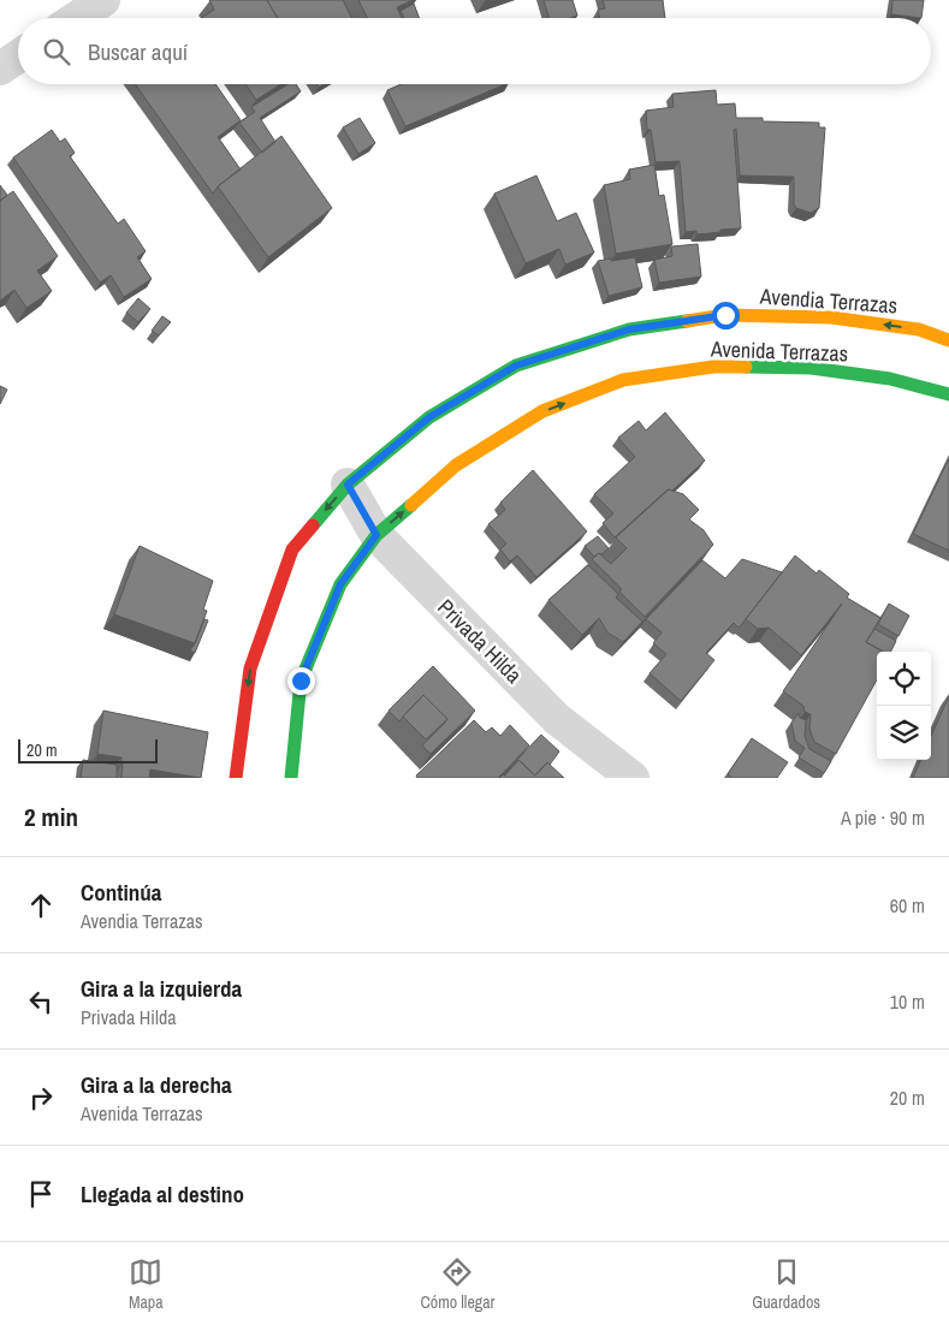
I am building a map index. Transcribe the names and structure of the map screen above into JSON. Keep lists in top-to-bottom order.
{
  "streets": {
    "street": ["Avendia Terrazas", "Avenida Terrazas", "Privada Hilda"]
  },
  "crossings": [
    ["Avendia Terrazas", "Privada Hilda"],
    ["Avenida Terrazas", "Privada Hilda"]
  ],
  "one_way": ["Avendia Terrazas", "Avenida Terrazas"],
  "scale_bar": "20 m",
  "page": {
    "search": "Buscar aquí",
    "scale": "20 m",
    "heading": ["2 min", "A pie · 90 m"],
    "list": [
      ["Continúa", "Avendia Terrazas", "60 m"],
      ["Gira a la izquierda", "Privada Hilda", "10 m"],
      ["Gira a la derecha", "Avenida Terrazas", "20 m"],
      "Llegada al destino"
    ],
    "nav": ["Mapa", "Cómo llegar", "Guardados"]
  }
}
